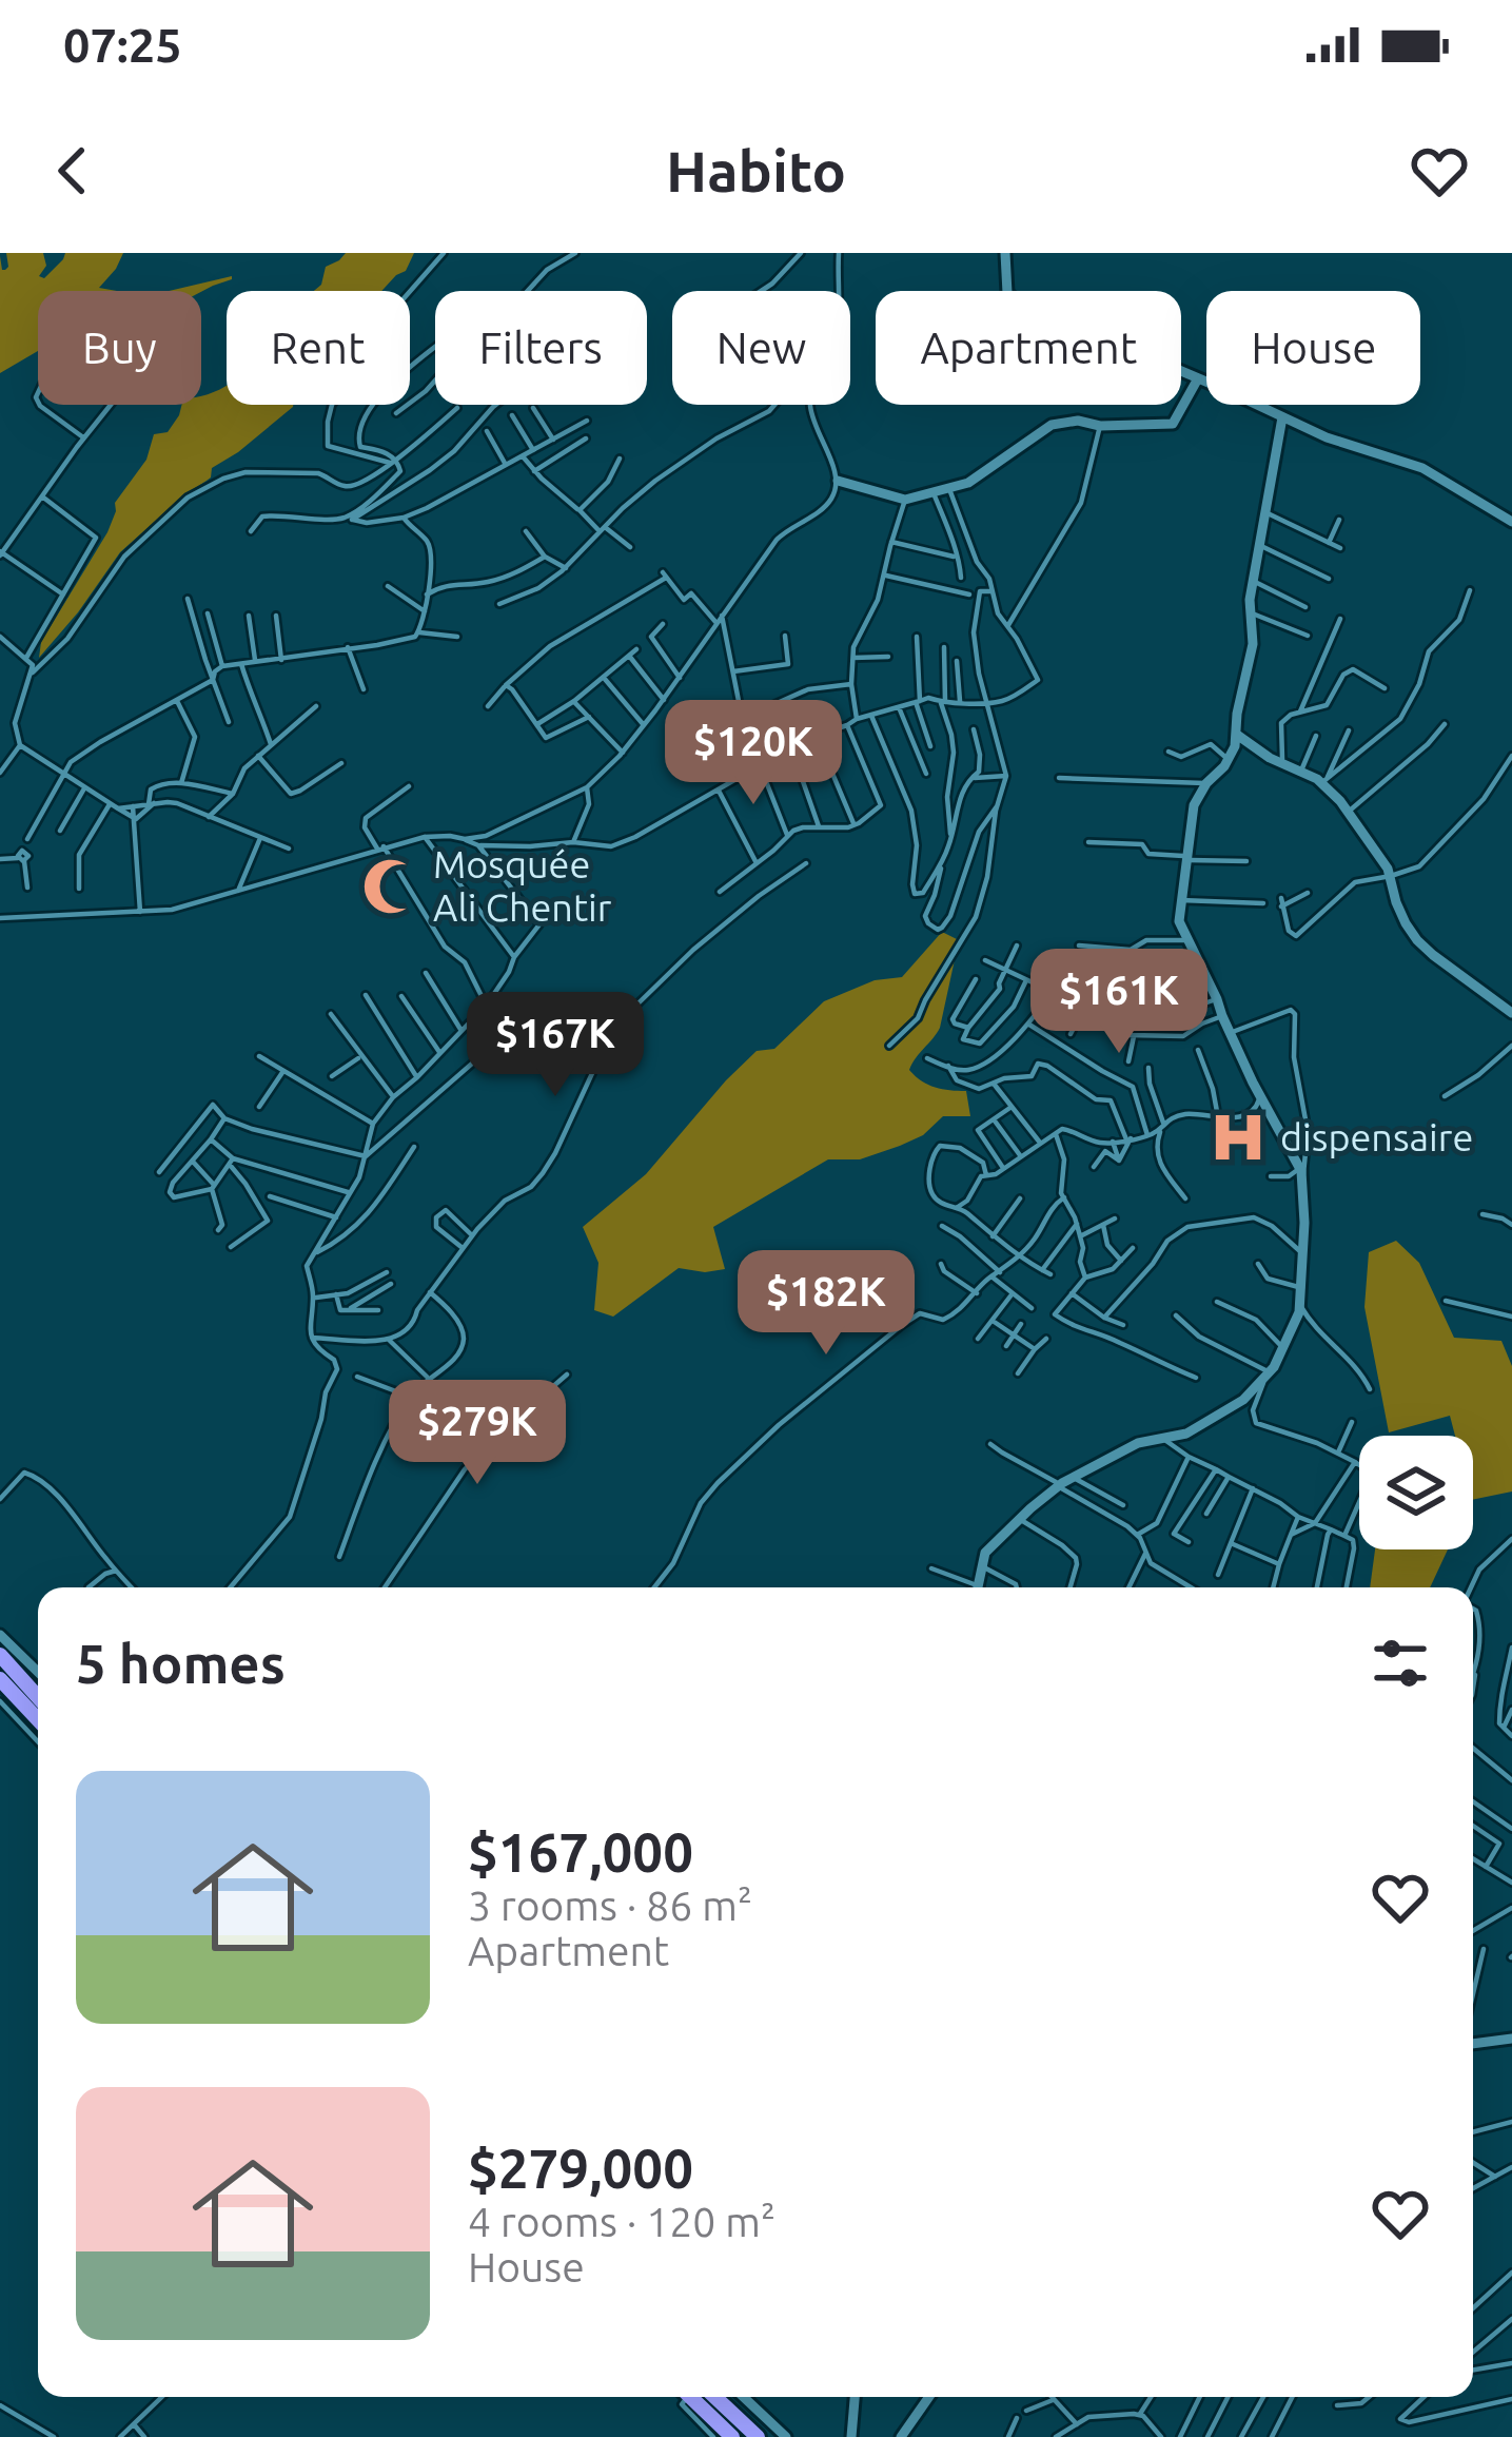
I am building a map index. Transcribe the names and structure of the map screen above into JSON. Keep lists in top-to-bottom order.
{
  "places": {
    "mosque": ["Mosquée Ali Chentir"],
    "hospital": ["dispensaire"]
  },
  "page": {
    "status": "07:25",
    "header": "Habito",
    "chip": [
      "Buy",
      "Rent",
      "Filters",
      "New",
      "Apartment",
      "House"
    ],
    "price": [
      "$120K",
      "$161K",
      "$167K",
      "$182K",
      "$279K"
    ],
    "heading": "5 homes",
    "list": [
      {
        "name": "$167,000",
        "note": "3 rooms · 86 m² · Apartment"
      },
      {
        "name": "$279,000",
        "note": "4 rooms · 120 m² · House"
      }
    ]
  }
}
